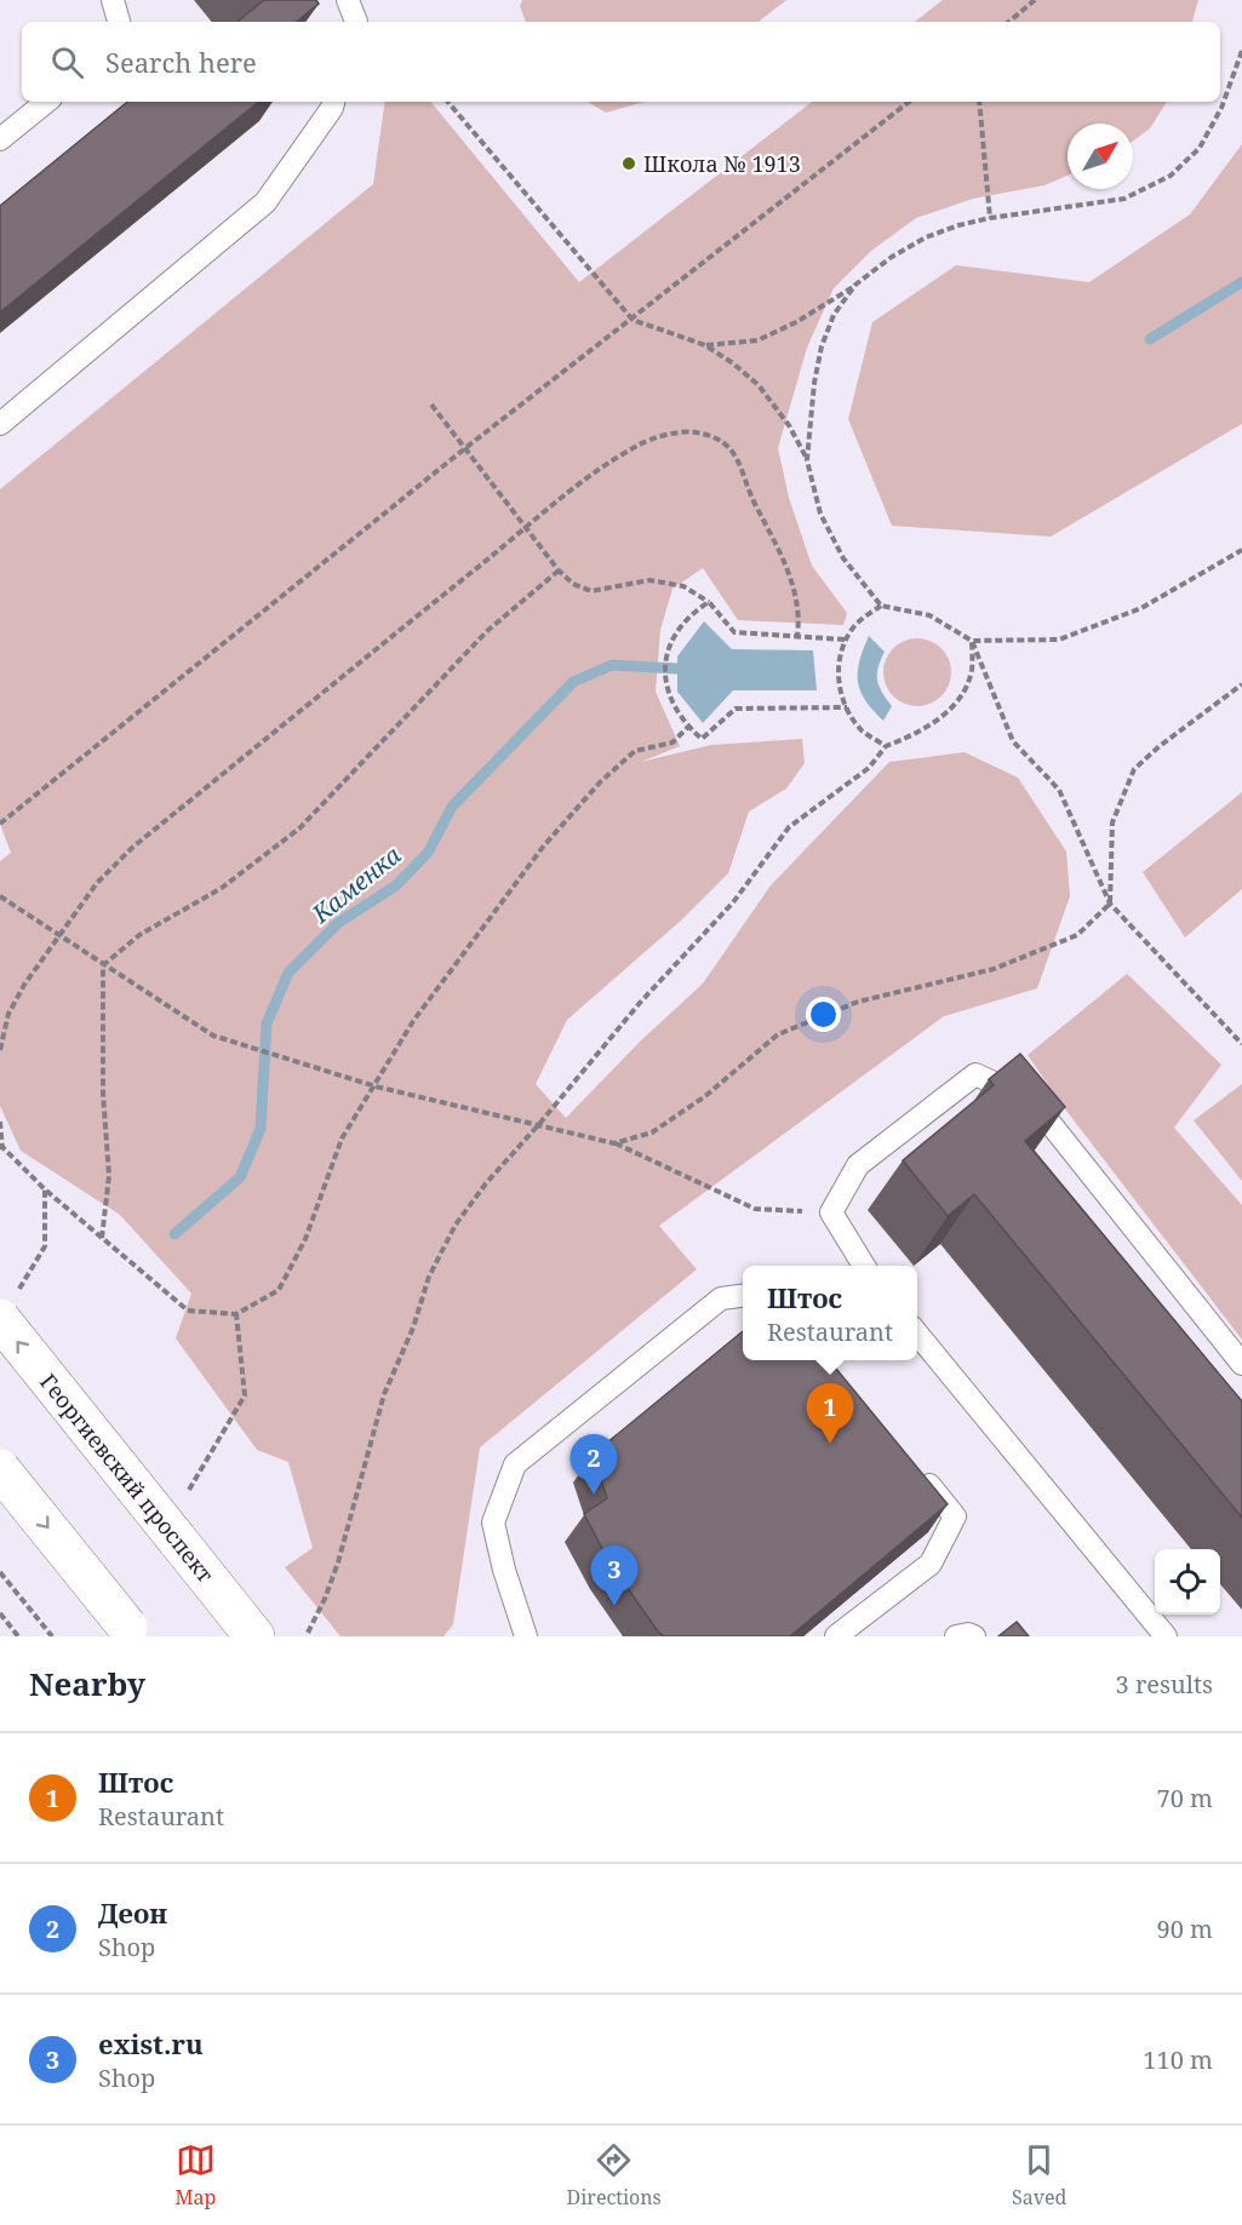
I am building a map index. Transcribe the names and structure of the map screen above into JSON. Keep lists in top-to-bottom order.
{
  "streets": {
    "main road": ["Георгиевский проспект"]
  },
  "water": ["Каменка"],
  "places": ["Школа № 1913"],
  "north": "top right",
  "page": {
    "search": "Search here",
    "popup": ["Штос", "Restaurant"],
    "pins": ["1", "2", "3"],
    "heading": ["Nearby", "3 results"],
    "list": [
      {
        "mark": "1",
        "name": "Штос",
        "note": "Restaurant",
        "value": "70 m"
      },
      {
        "mark": "2",
        "name": "Деон",
        "note": "Shop",
        "value": "90 m"
      },
      {
        "mark": "3",
        "name": "exist.ru",
        "note": "Shop",
        "value": "110 m"
      }
    ],
    "nav": ["Map", "Directions", "Saved"]
  }
}
